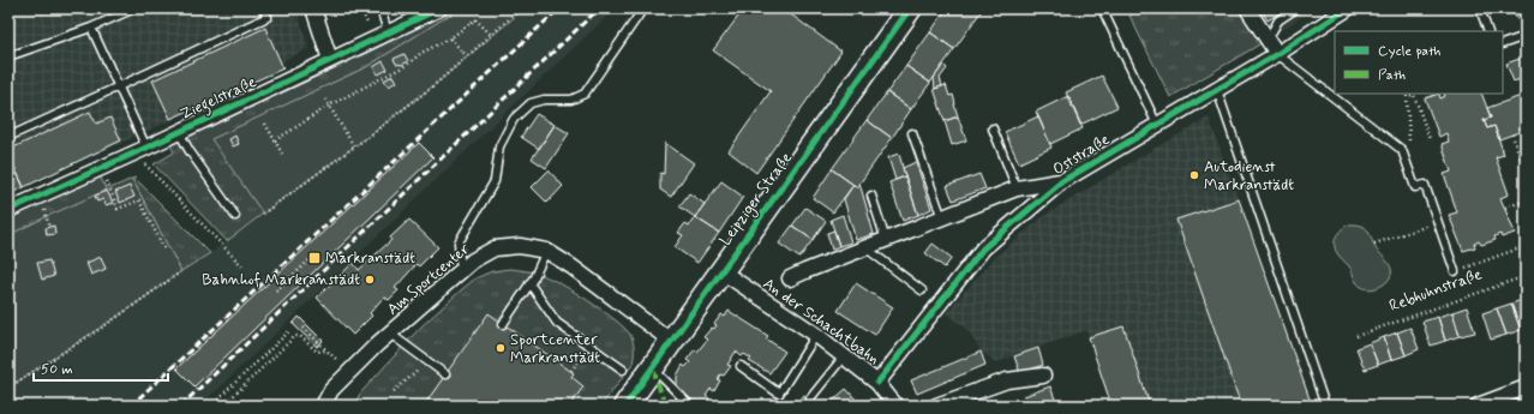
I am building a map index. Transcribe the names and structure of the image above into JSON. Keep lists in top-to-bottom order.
{
  "streets": {
    "main road": ["Leipziger Straße"],
    "street": [
      "Ziegelstraße",
      "Oststraße",
      "Am Sportcenter",
      "An der Schachtbahn"
    ],
    "path": ["Rebhuhnstraße"]
  },
  "crossings": [
    ["Oststraße", "An der Schachtbahn"],
    ["Leipziger Straße", "Am Sportcenter"],
    ["Leipziger Straße", "An der Schachtbahn"]
  ],
  "places": {
    "other": ["Autodienst Markranstädt", "Bahnhof Markranstädt", "Sportcenter Markranstädt"],
    "transit": ["Markranstädt"]
  },
  "legend": ["Cycle path", "Path"],
  "scale_bar": "50 m"
}
